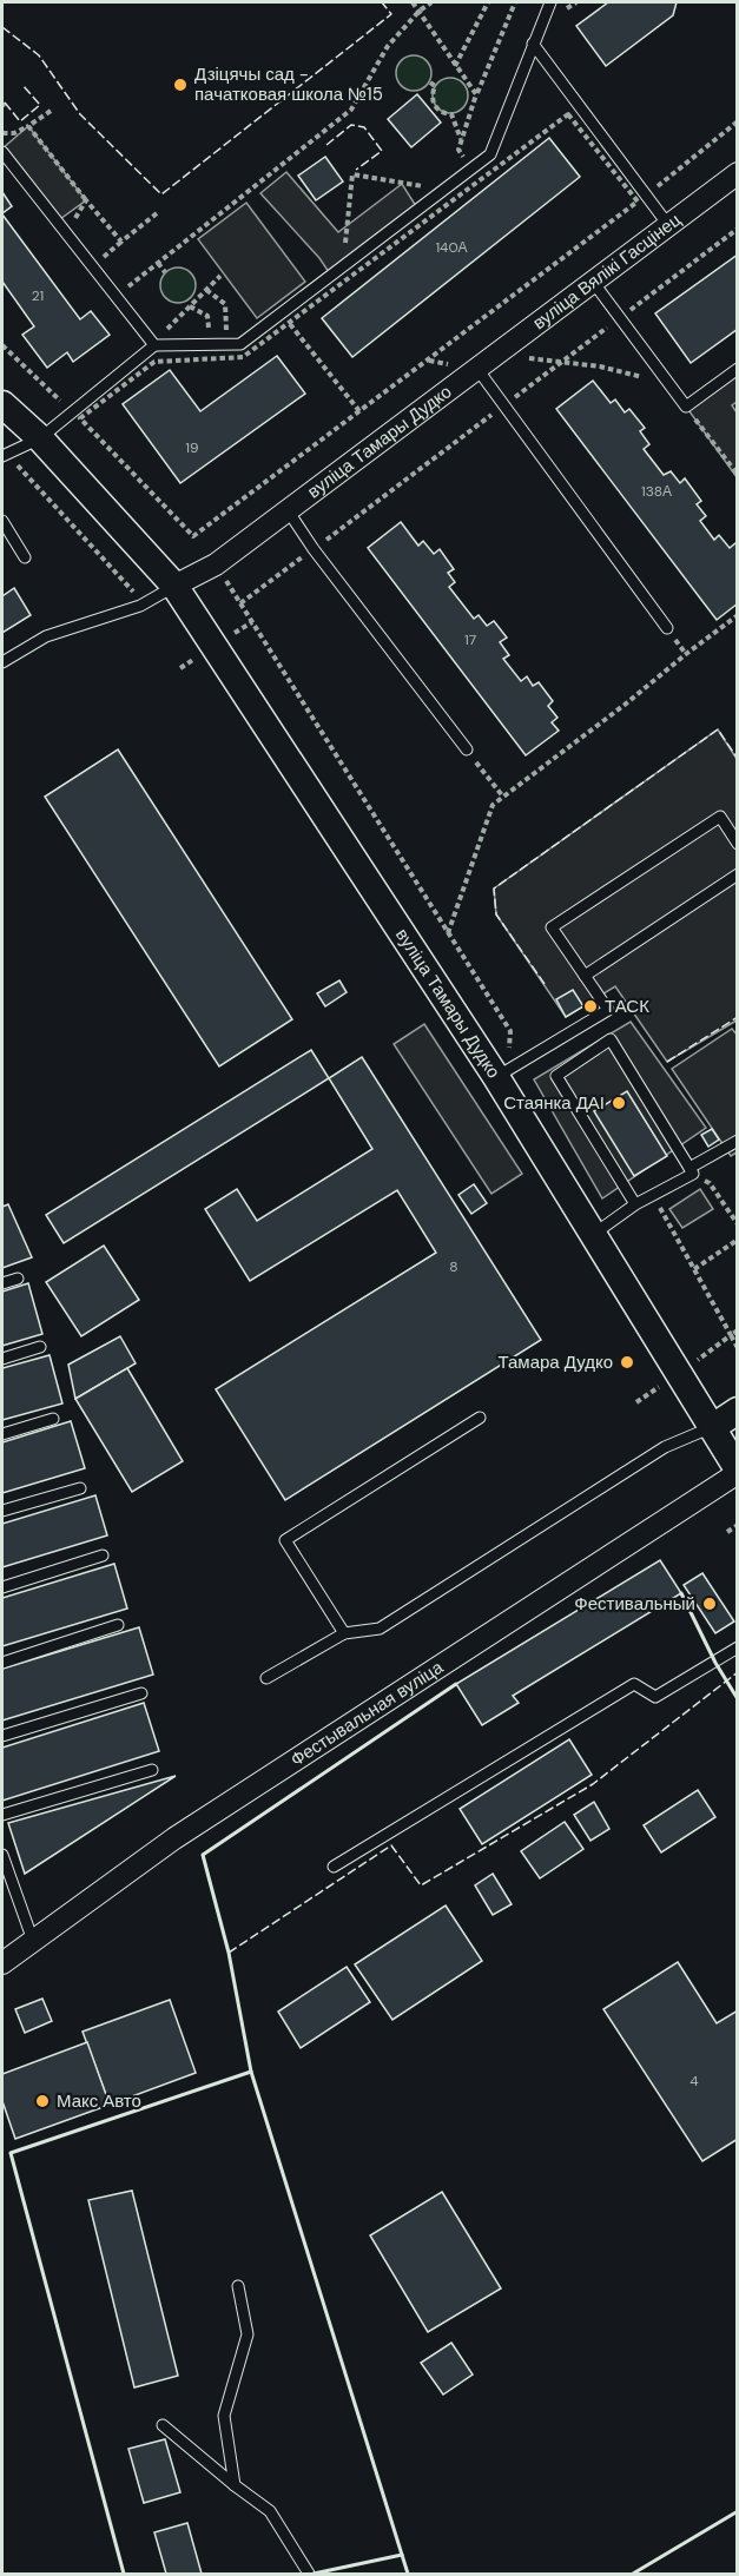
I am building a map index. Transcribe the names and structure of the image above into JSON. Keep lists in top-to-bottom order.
{
  "streets": {
    "street": ["вуліца Вялікі Гасцінец", "вуліца Тамары Дудко", "Фестывальная вуліца"]
  },
  "crossings": [
    ["вуліца Вялікі Гасцінец", "вуліца Тамары Дудко"],
    ["вуліца Тамары Дудко", "Фестывальная вуліца"]
  ],
  "places": [
    "Дзіцячы сад - пачатковая школа №15",
    "ТАСК",
    "Стаянка ДАІ",
    "Тамара Дудко",
    "Фестивальный",
    "Макс Авто"
  ],
  "house_numbers": [
    "140А",
    "21",
    "19",
    "138А",
    "17",
    "8",
    "4"
  ]
}
